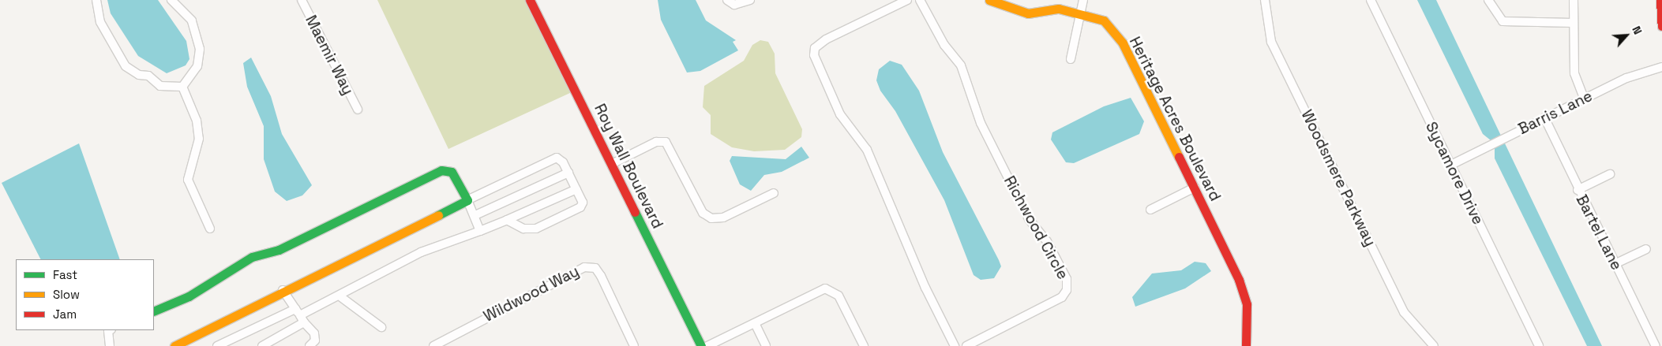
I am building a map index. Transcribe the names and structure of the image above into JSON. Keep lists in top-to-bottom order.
{
  "streets": {
    "street": [
      "Maemir Way",
      "Barris Lane",
      "Heritage Acres Boulevard",
      "Roy Wall Boulevard",
      "Sycamore Drive",
      "Woodsmere Parkway",
      "Richwood Circle",
      "Bartel Lane",
      "Wildwood Way"
    ]
  },
  "crossings": [
    ["Barris Lane", "Sycamore Drive"],
    ["Barris Lane", "Bartel Lane"]
  ],
  "legend": ["Fast", "Slow", "Jam"],
  "north": "top right"
}
